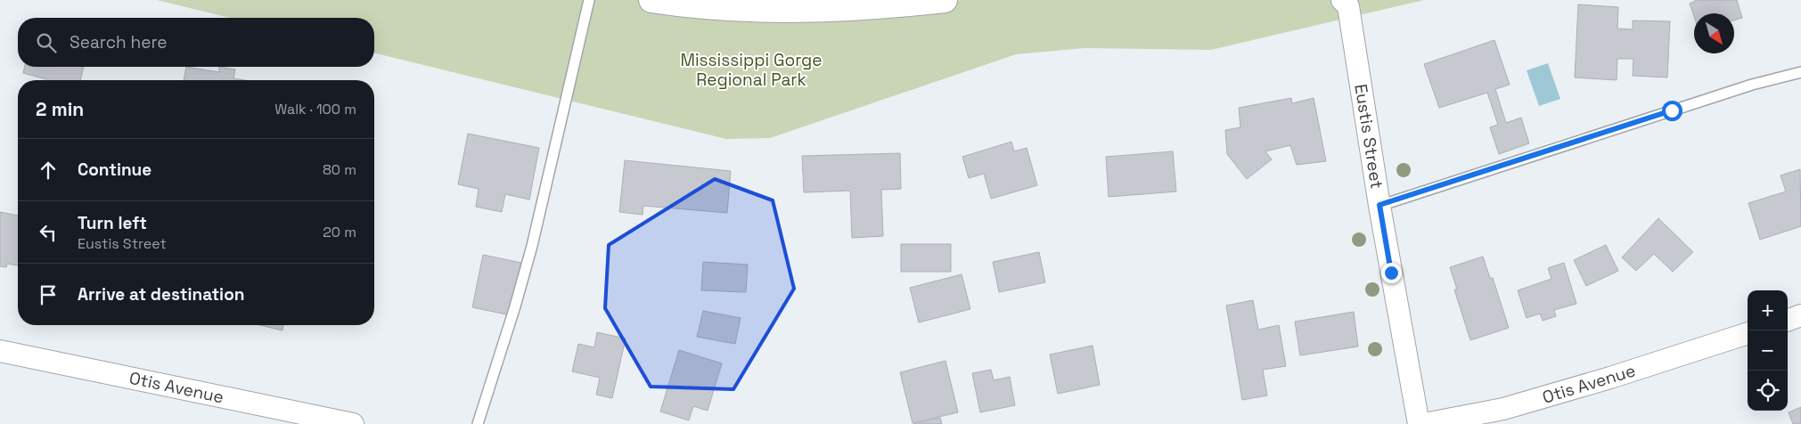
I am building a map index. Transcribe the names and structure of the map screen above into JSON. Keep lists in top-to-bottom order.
{
  "streets": {
    "street": ["Eustis Street", "Otis Avenue"]
  },
  "parks": ["Mississippi Gorge Regional Park"],
  "north": "bottom right",
  "page": {
    "search": "Search here",
    "heading": ["2 min", "Walk · 100 m"],
    "list": [
      ["Continue", "80 m"],
      ["Turn left", "Eustis Street", "20 m"],
      "Arrive at destination"
    ],
    "map_buttons": ["+", "−"]
  }
}
